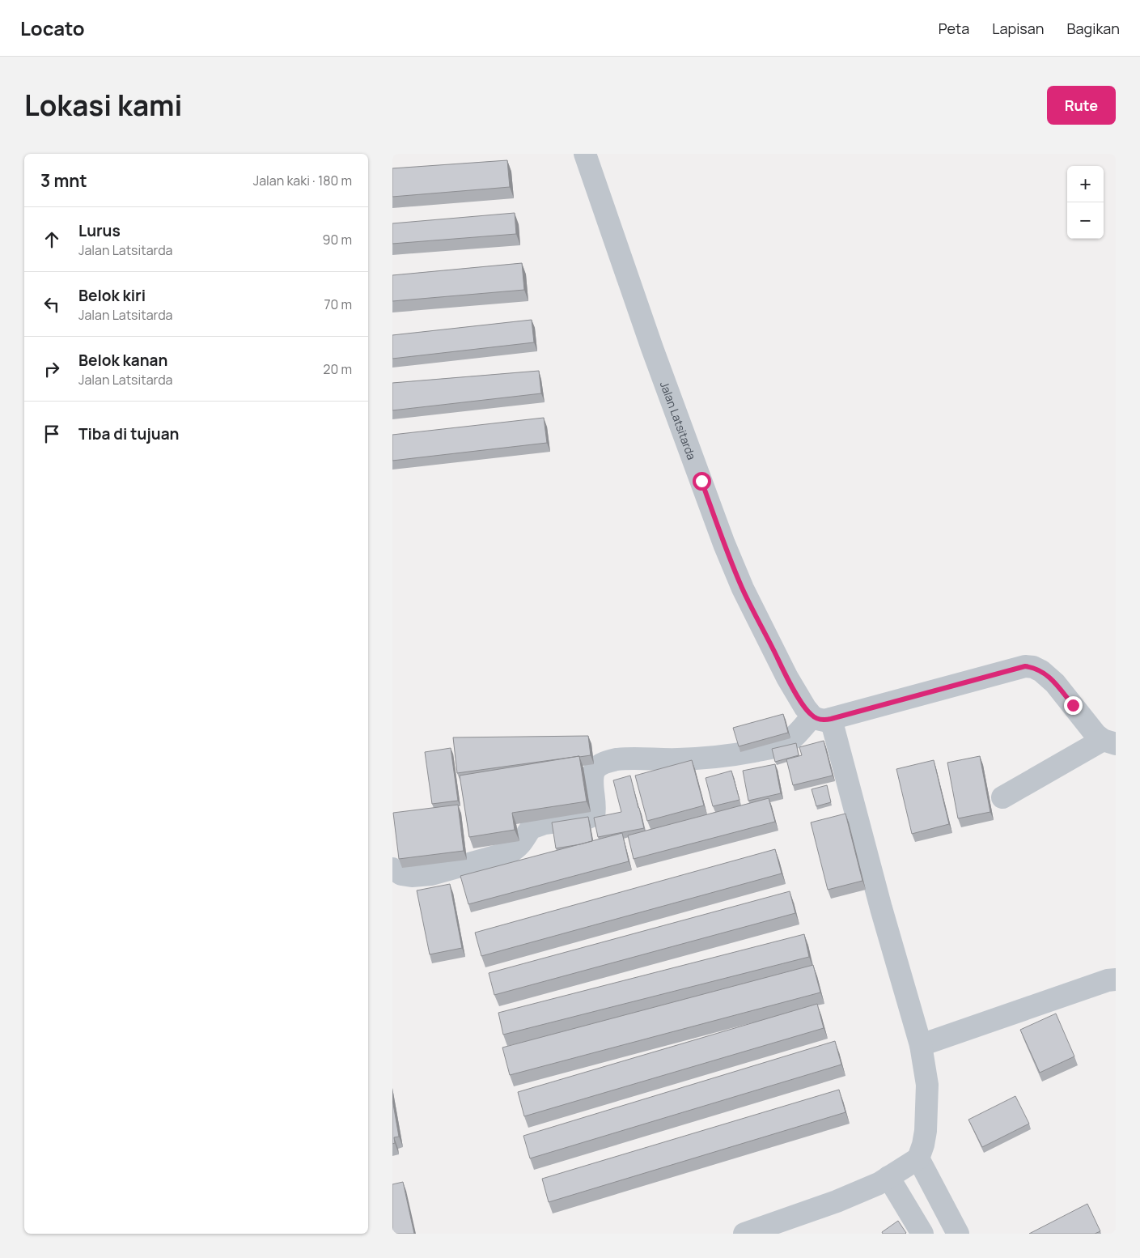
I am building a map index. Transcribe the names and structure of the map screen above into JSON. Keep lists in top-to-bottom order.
{
  "streets": {
    "street": ["Jalan Latsitarda"]
  },
  "page": {
    "header": "Locato",
    "nav": ["Peta", "Lapisan", "Bagikan"],
    "title": "Lokasi kami",
    "buttons": "Rute",
    "heading": ["3 mnt", "Jalan kaki · 180 m"],
    "map_buttons": ["+", "−"],
    "list": [
      ["Lurus", "Jalan Latsitarda", "90 m"],
      ["Belok kiri", "Jalan Latsitarda", "70 m"],
      ["Belok kanan", "Jalan Latsitarda", "20 m"],
      "Tiba di tujuan"
    ]
  }
}
